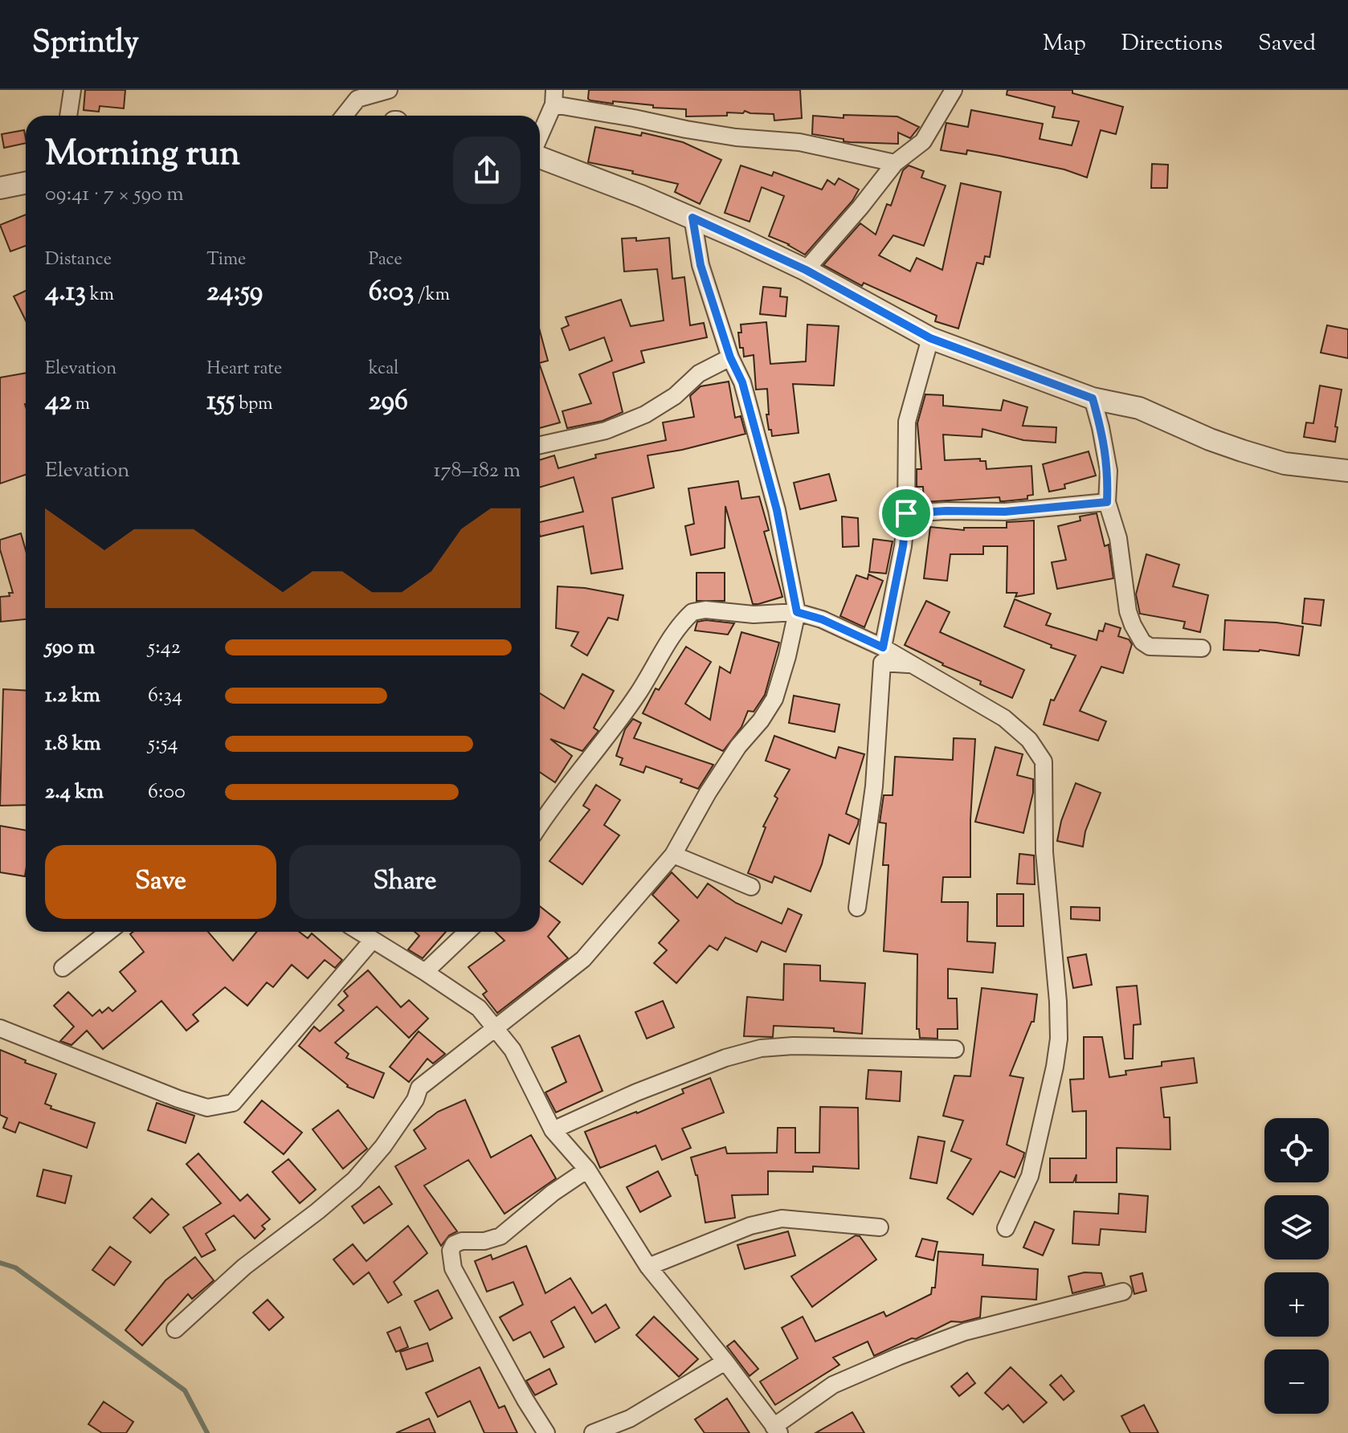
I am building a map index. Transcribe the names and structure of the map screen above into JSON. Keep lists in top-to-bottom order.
{
  "page": {
    "header": "Sprintly",
    "nav": ["Map", "Directions", "Saved"],
    "heading": ["Morning run", "09:41 · 7 × 590 m"],
    "stats": [
      ["Distance", "4.13 km"],
      ["Time", "24:59"],
      ["Pace", "6:03 /km"],
      ["Elevation", "42 m"],
      ["Heart rate", "155 bpm"],
      ["kcal", "296"]
    ],
    "chart": ["Elevation", "178–182 m"],
    "list": [
      {
        "name": "590 m",
        "note": "5:42"
      },
      {
        "name": "1.2 km",
        "note": "6:34"
      },
      {
        "name": "1.8 km",
        "note": "5:54"
      },
      {
        "name": "2.4 km",
        "note": "6:00"
      }
    ],
    "buttons": ["Save", "Share"],
    "map_buttons": ["+", "−"]
  }
}
